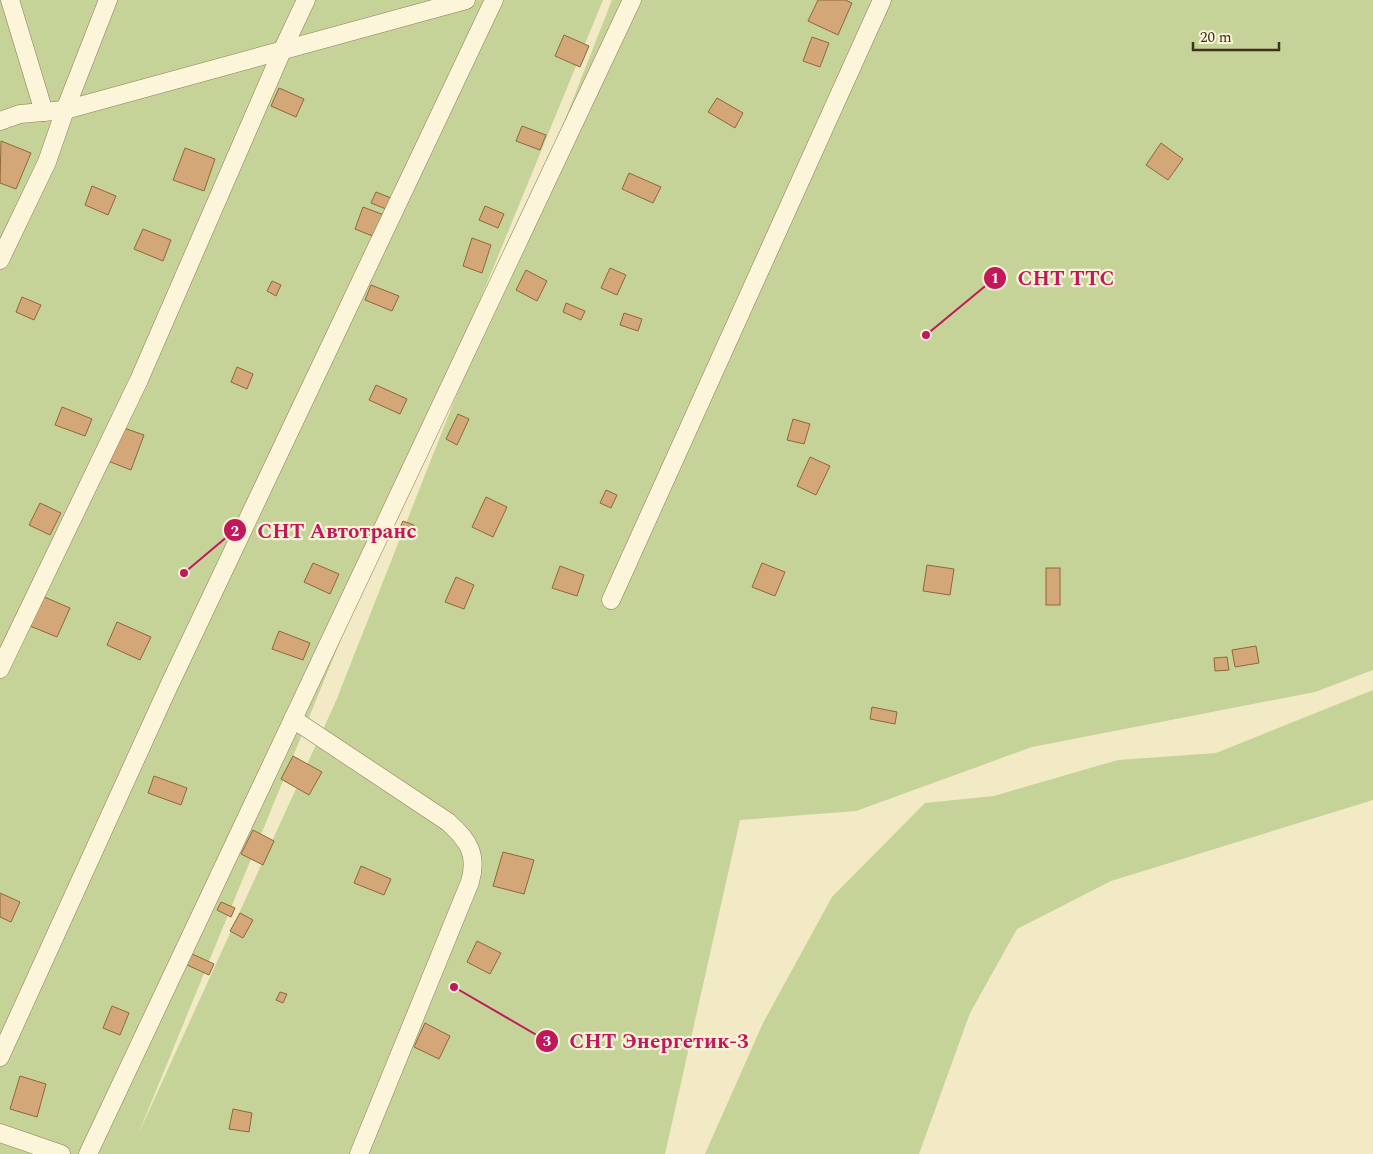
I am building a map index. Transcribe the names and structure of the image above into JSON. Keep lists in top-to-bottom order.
{
  "places": ["СНТ ТТС", "СНТ Автотранс", "СНТ Энергетик-3"],
  "scale_bar": "20 m"
}
